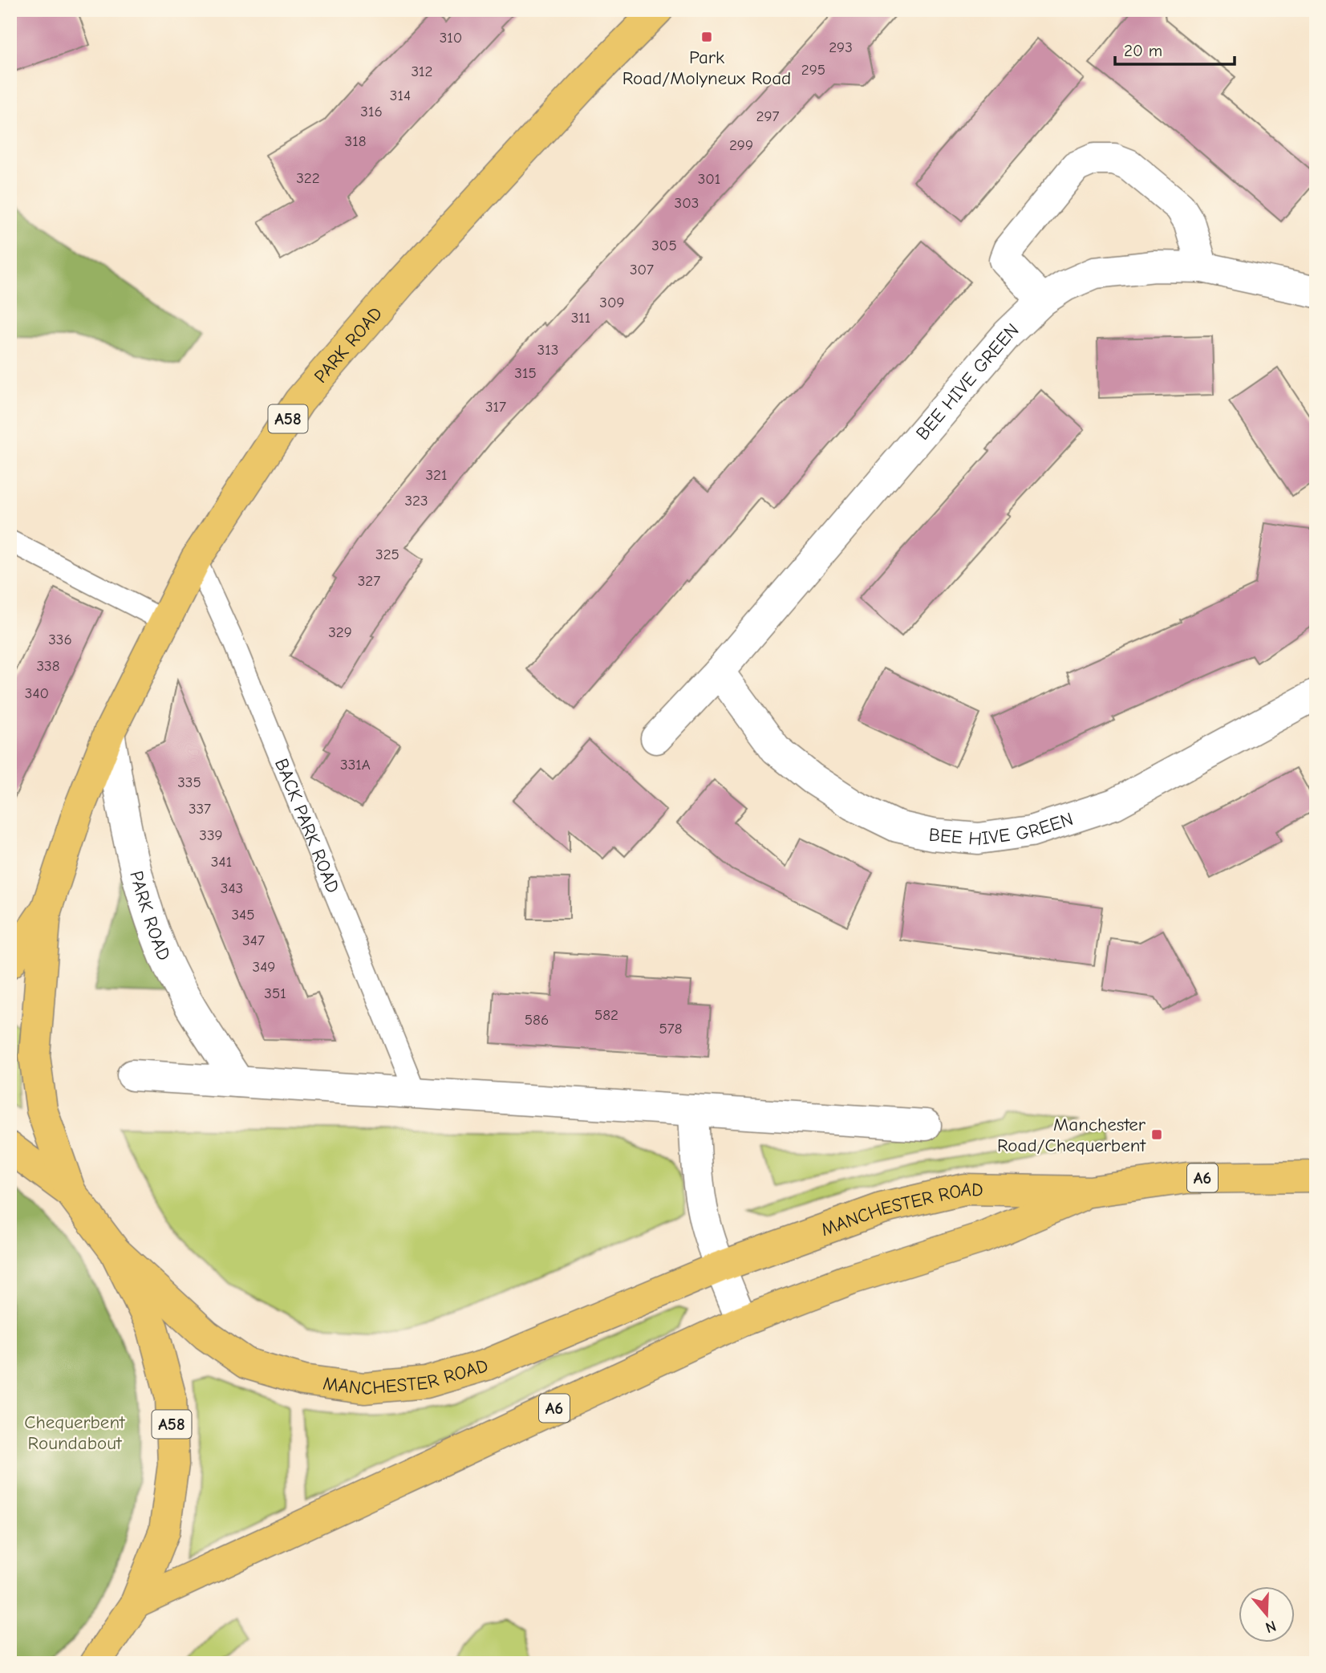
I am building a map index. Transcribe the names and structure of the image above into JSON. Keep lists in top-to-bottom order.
{
  "streets": {
    "main road": [
      "PARK ROAD",
      "A58",
      "A6",
      "MANCHESTER ROAD"
    ],
    "street": ["BEE HIVE GREEN"],
    "lane": ["BACK PARK ROAD"]
  },
  "crossings": [
    ["PARK ROAD", "A58"],
    ["PARK ROAD", "BACK PARK ROAD"],
    ["A58", "MANCHESTER ROAD"]
  ],
  "parks": ["Chequerbent Roundabout"],
  "places": {
    "transit": ["Park Road/Molyneux Road", "Manchester Road/Chequerbent"]
  },
  "house_numbers": [
    "310",
    "293",
    "295",
    "312",
    "314",
    "316",
    "297",
    "318",
    "299",
    "322",
    "301",
    "303",
    "305",
    "307",
    "309",
    "311",
    "313",
    "315",
    "317",
    "321",
    "323",
    "325",
    "327",
    "329",
    "336",
    "338",
    "340",
    "331A",
    "335",
    "337",
    "339",
    "341",
    "343",
    "345",
    "347",
    "349",
    "351",
    "582",
    "586",
    "578"
  ],
  "scale_bar": "20 m",
  "north": "bottom"
}
